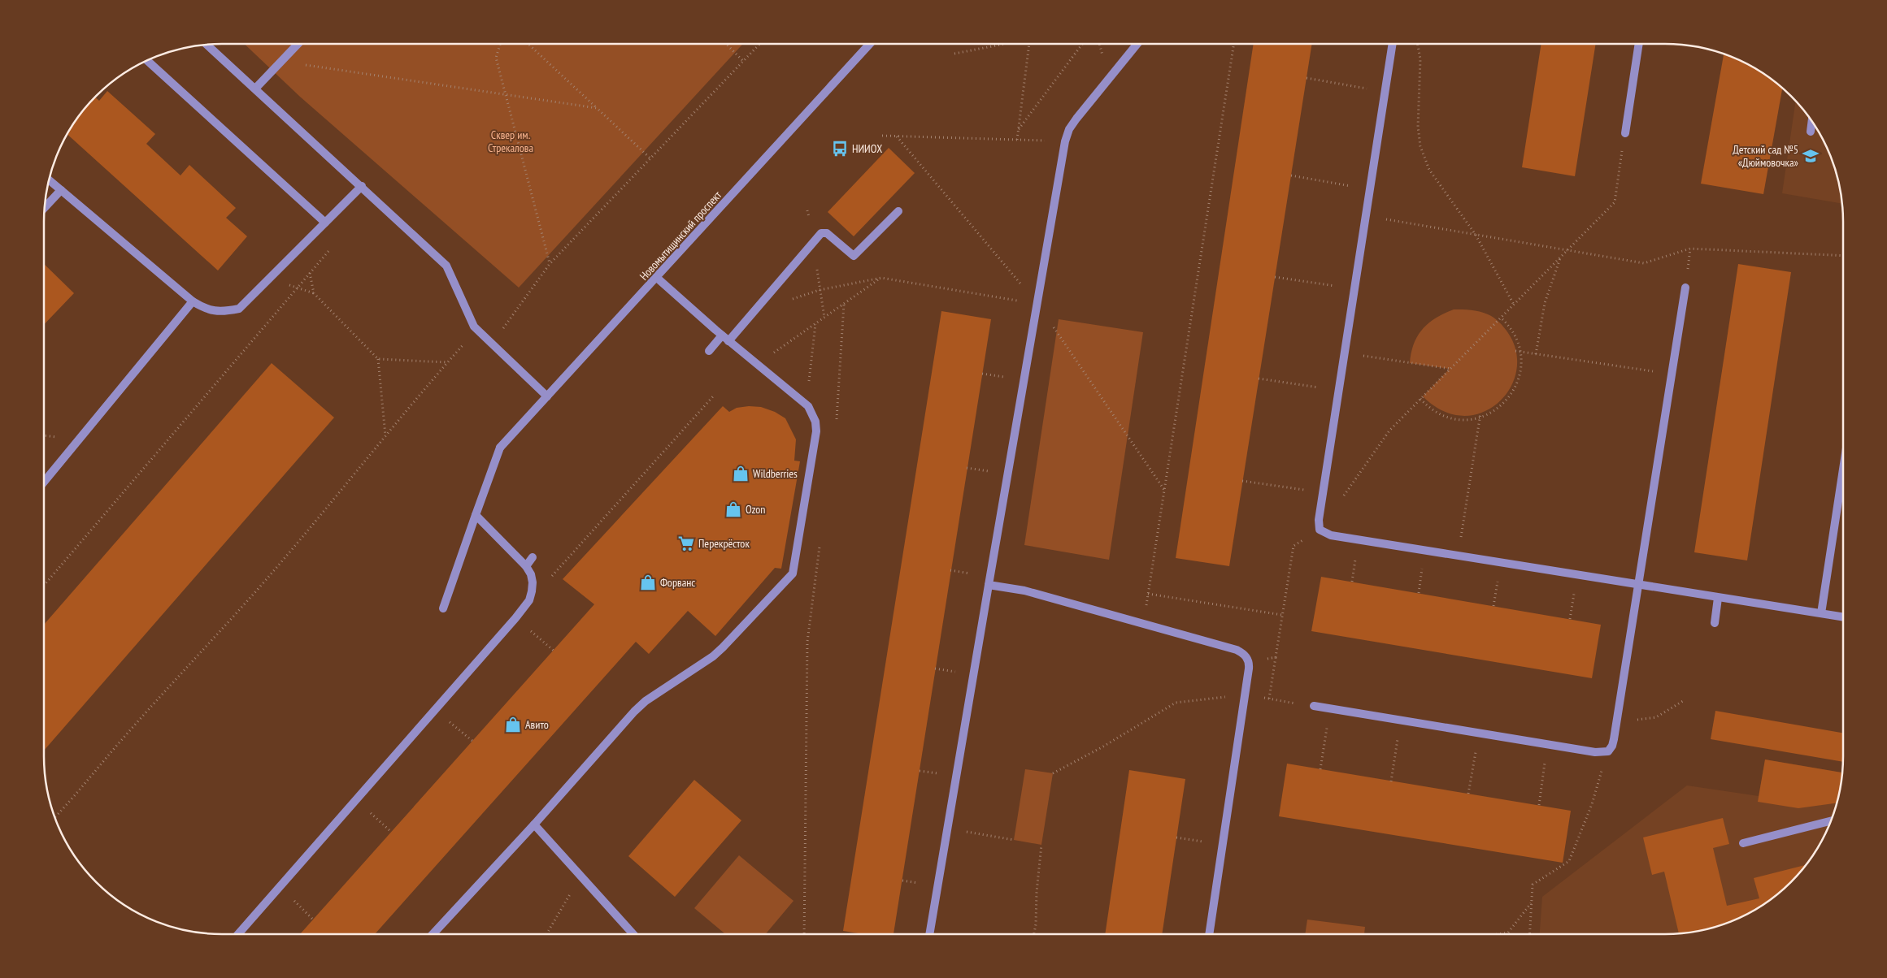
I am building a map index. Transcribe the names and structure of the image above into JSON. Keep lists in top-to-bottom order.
{
  "streets": {
    "street": ["Новомытищинский проспект"]
  },
  "parks": ["Сквер им. Стрекалова"],
  "places": {
    "bus stop": ["НИИОХ"],
    "school or university": ["Детский сад №5 «Дюймовочка»"],
    "shop": [
      "Wildberries",
      "Ozon",
      "Форванс",
      "Авито"
    ],
    "supermarket": ["Перекрёсток"]
  }
}
